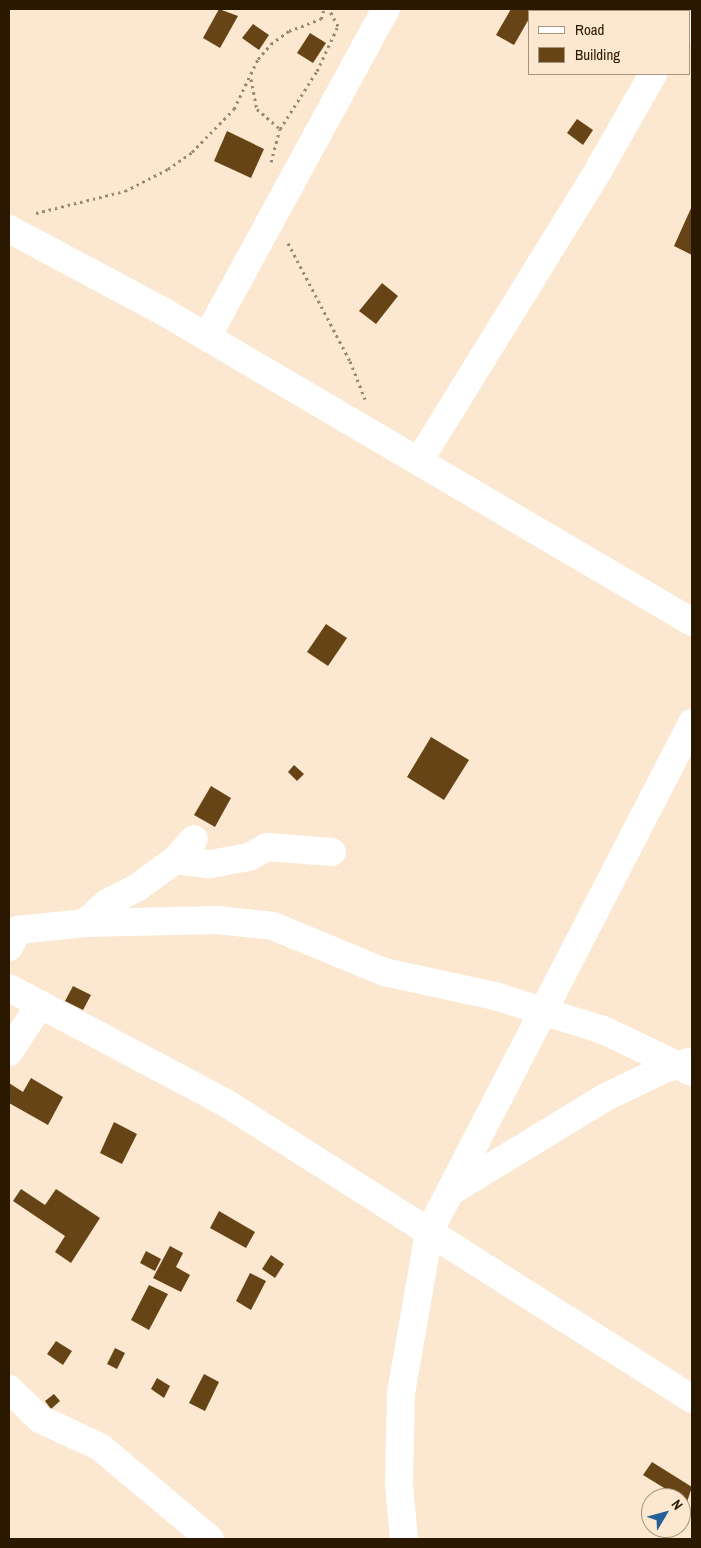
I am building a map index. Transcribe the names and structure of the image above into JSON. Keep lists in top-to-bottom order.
{
  "legend": ["Road", "Building"],
  "north": "top right"
}
